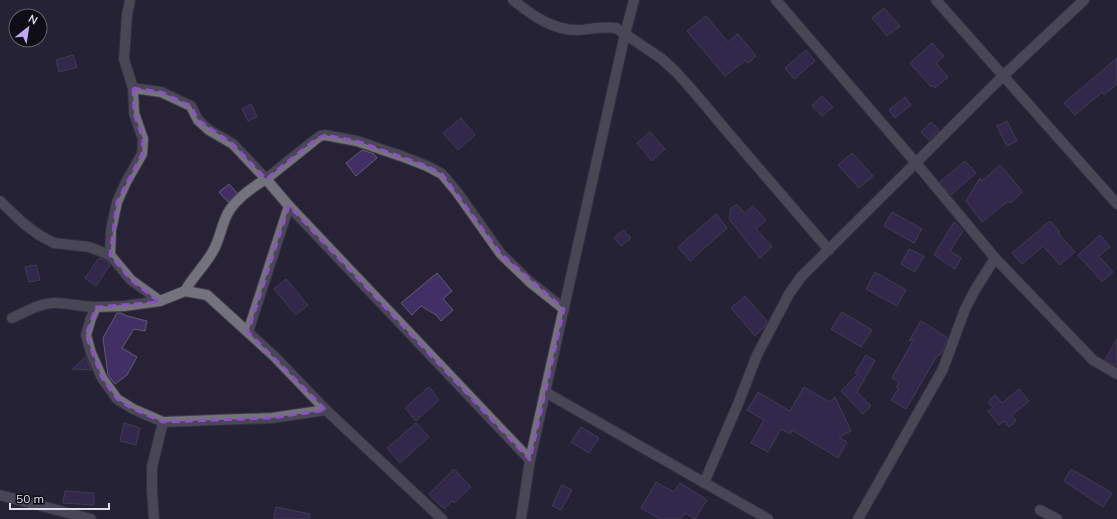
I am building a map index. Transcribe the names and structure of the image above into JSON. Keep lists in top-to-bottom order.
{
  "scale_bar": "50 m",
  "north": "top right"
}
